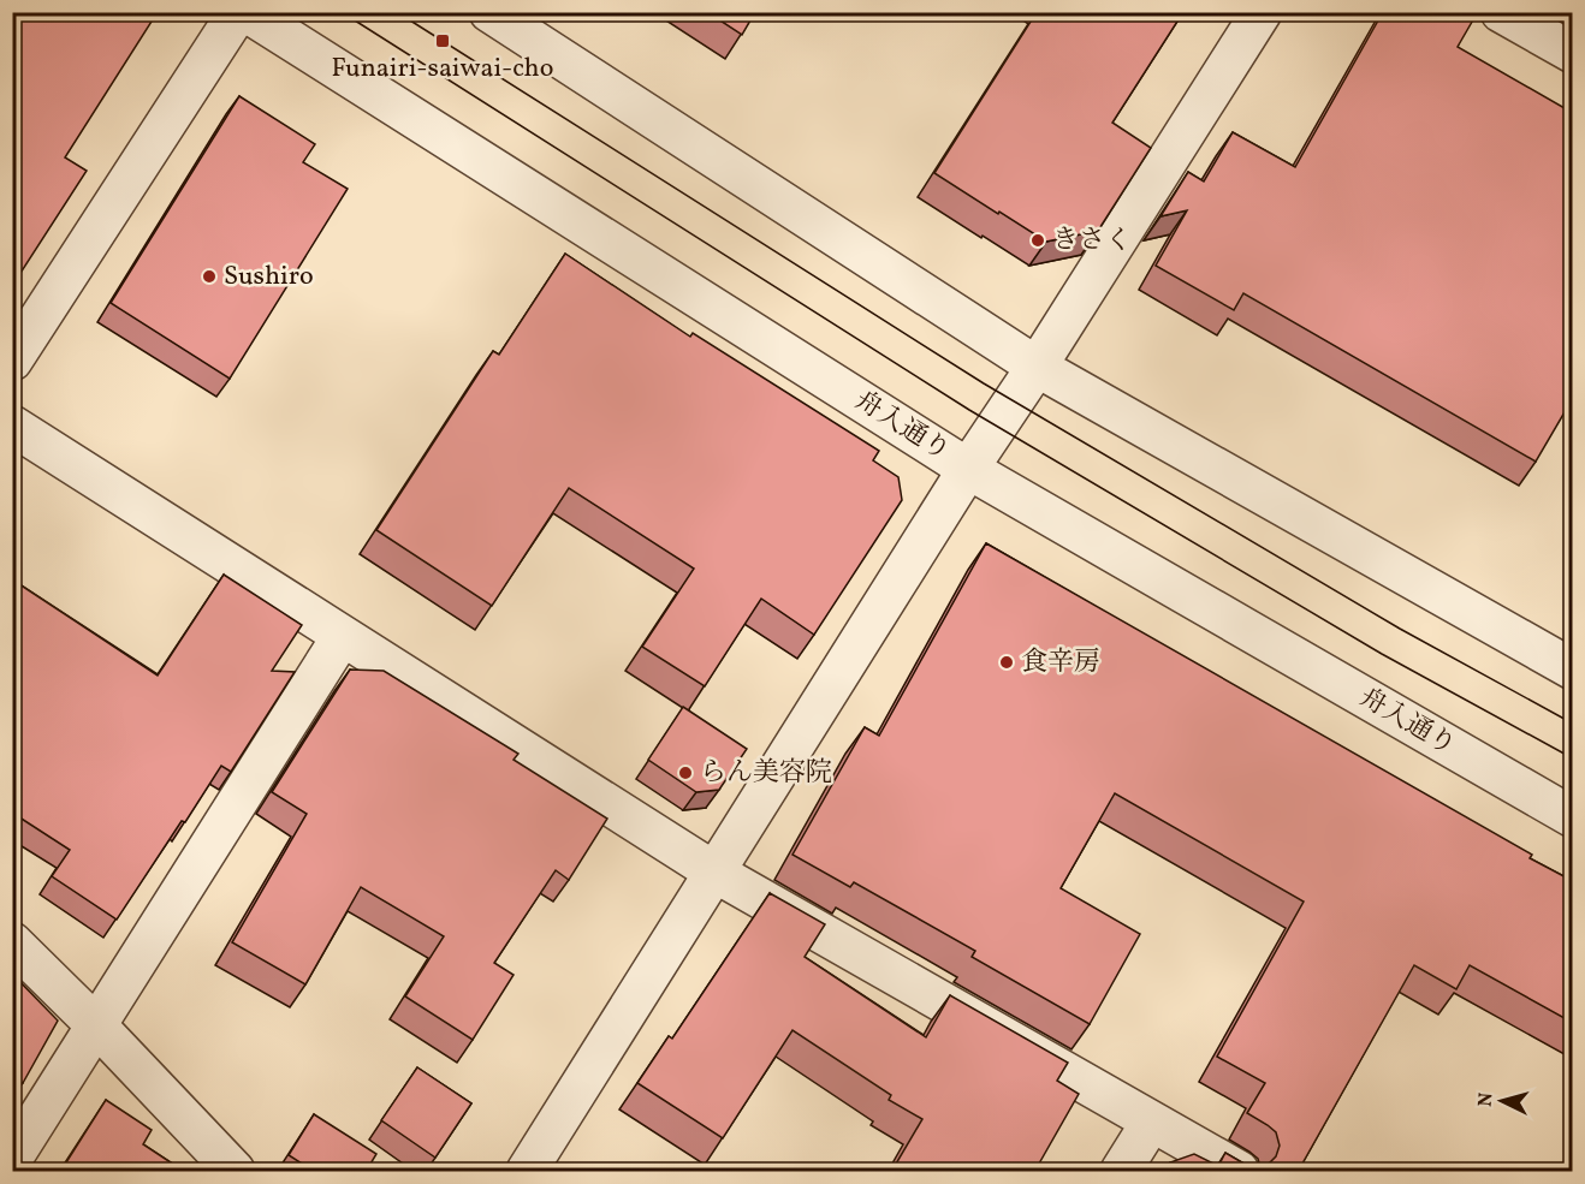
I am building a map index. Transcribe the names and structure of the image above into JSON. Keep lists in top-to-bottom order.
{
  "streets": {
    "street": ["舟入通り"]
  },
  "places": {
    "transit": ["Funairi-saiwai-cho"],
    "other": [
      "きさく",
      "Sushiro",
      "食辛房",
      "らん美容院"
    ]
  },
  "north": "left"
}
